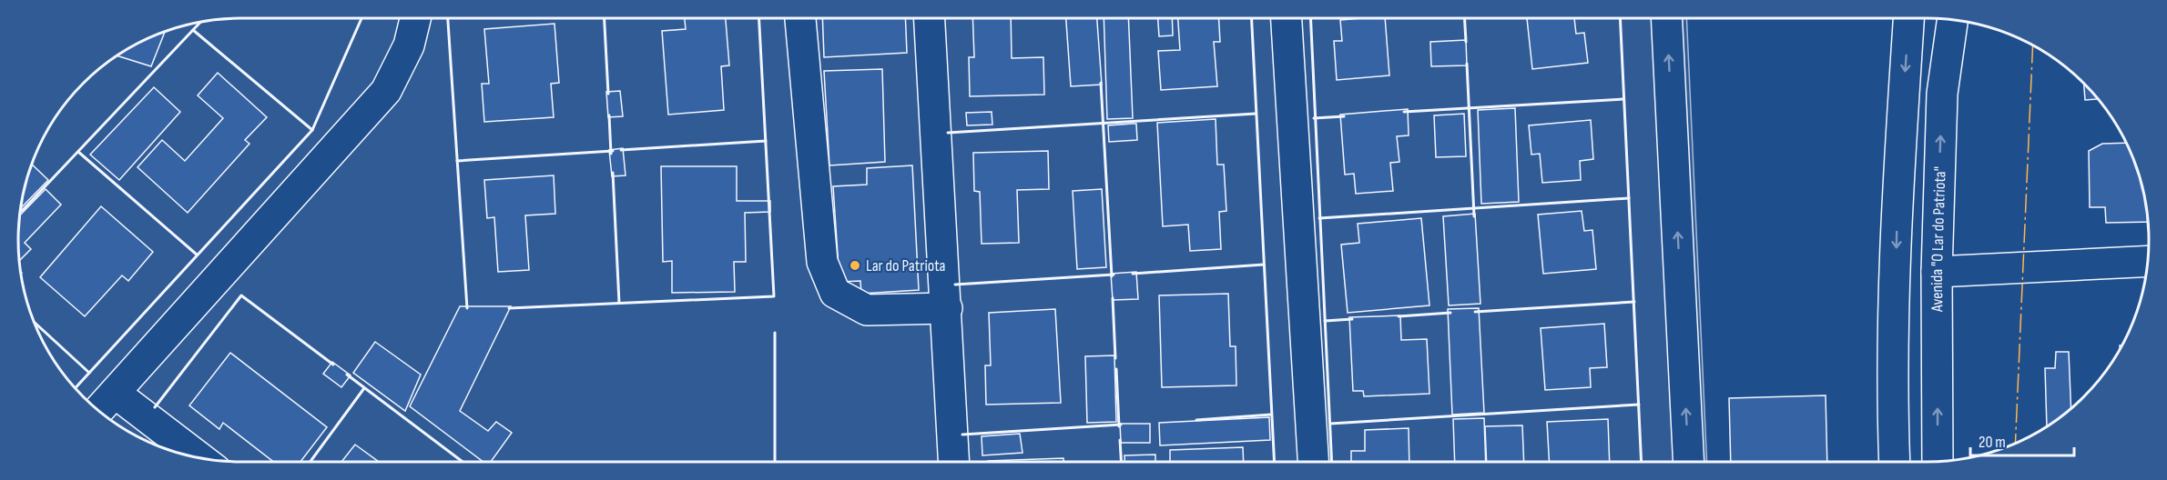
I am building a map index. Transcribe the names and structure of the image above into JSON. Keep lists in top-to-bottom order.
{
  "streets": {
    "street": ["Avenida \"O Lar do Patriota\""]
  },
  "places": ["Lar do Patriota"],
  "scale_bar": "20 m"
}
